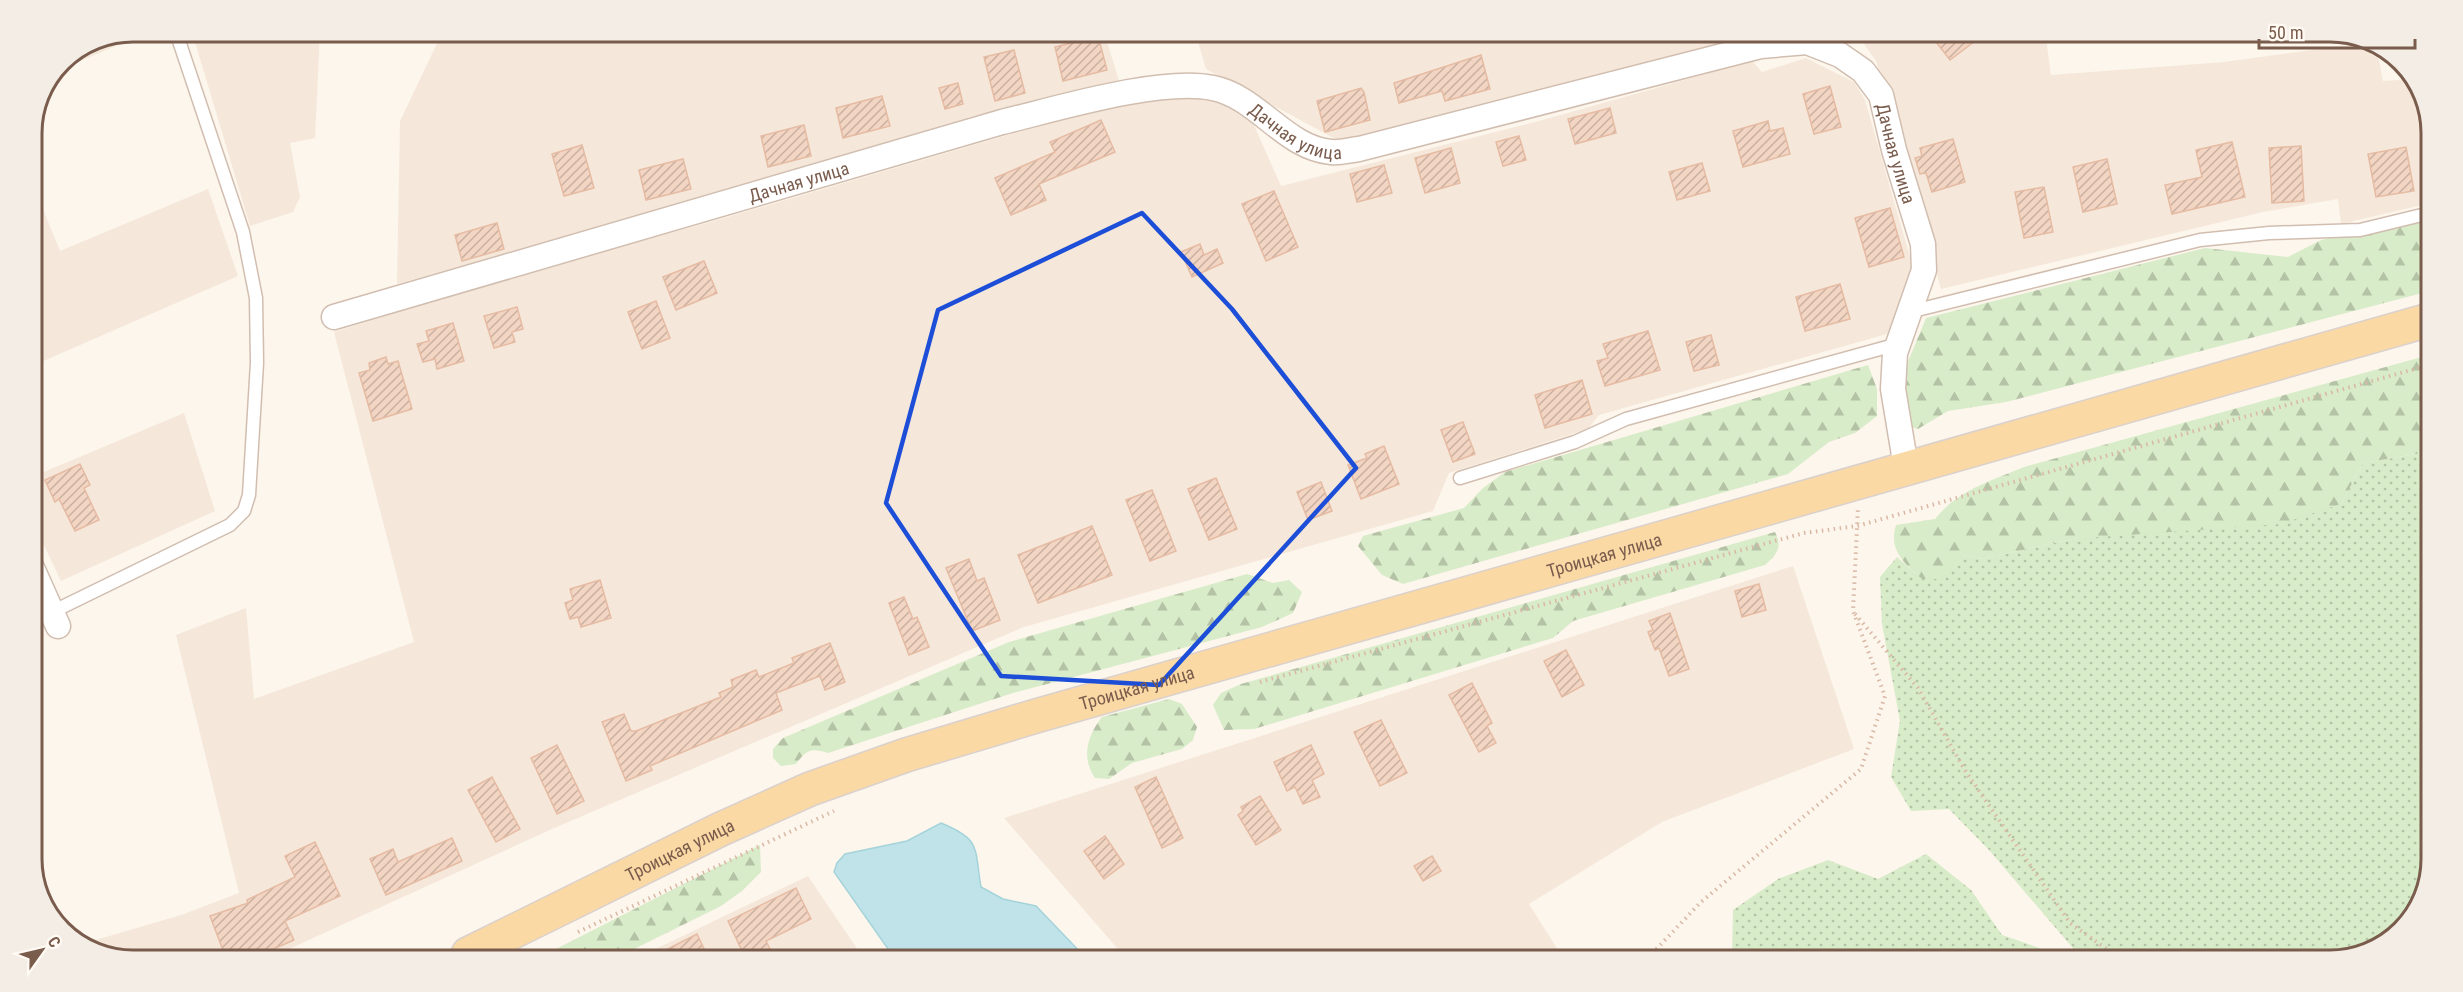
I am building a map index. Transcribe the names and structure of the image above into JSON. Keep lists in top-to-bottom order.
{
  "streets": {
    "main road": ["Троицкая улица"],
    "street": ["Дачная улица"]
  },
  "crossings": [
    ["Дачная улица", "Троицкая улица"]
  ],
  "scale_bar": "50 m",
  "north": "top right"
}
